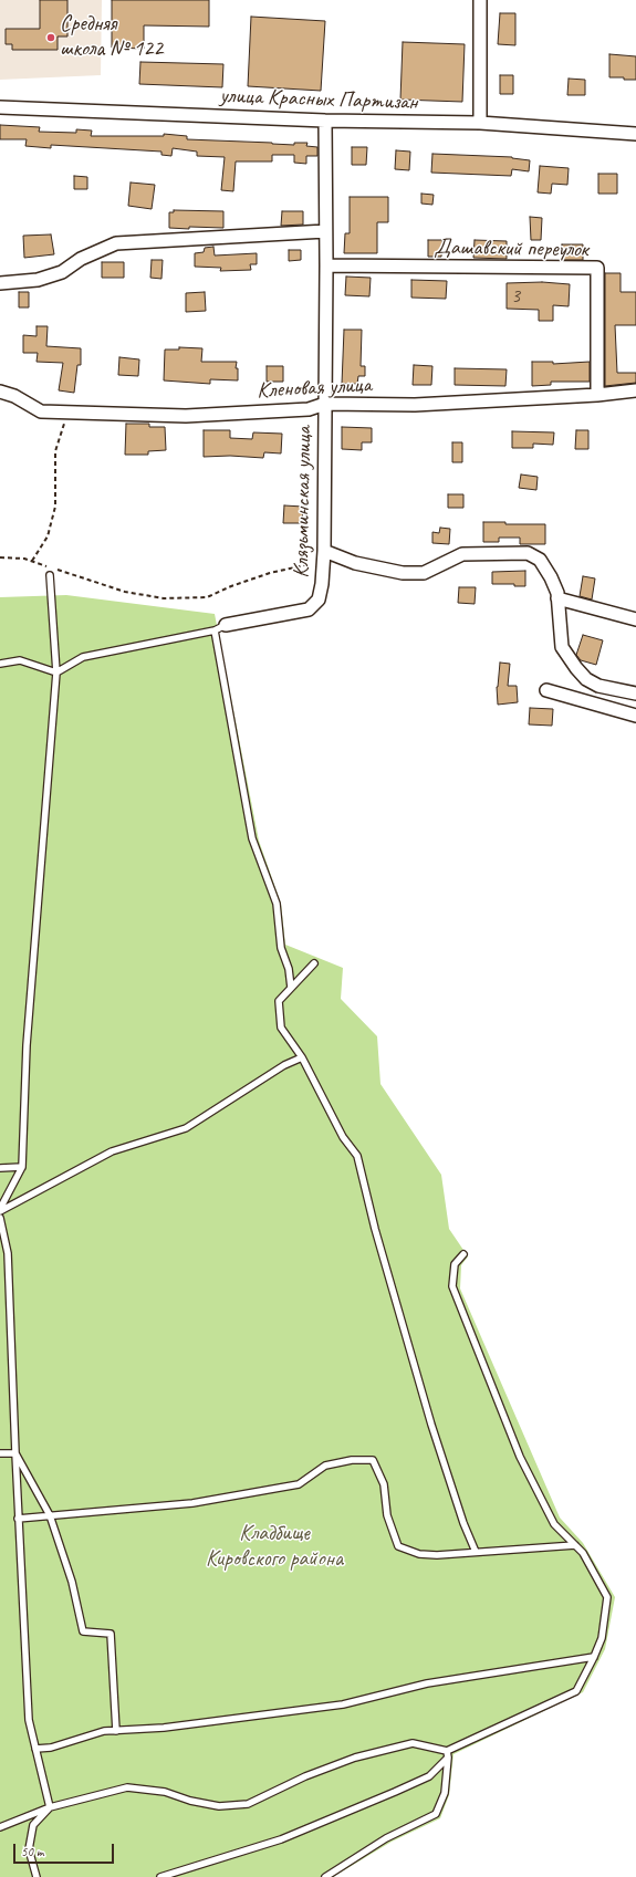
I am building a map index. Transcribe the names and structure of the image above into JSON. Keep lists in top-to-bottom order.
{
  "streets": {
    "street": [
      "улица Красных Партизан",
      "Дашавский переулок",
      "Кленовая улица",
      "Клязьминская улица"
    ]
  },
  "crossings": [
    ["улица Красных Партизан", "Клязьминская улица"],
    ["Дашавский переулок", "Кленовая улица"],
    ["Дашавский переулок", "Клязьминская улица"],
    ["Кленовая улица", "Клязьминская улица"]
  ],
  "parks": ["Кладбище Кировского района"],
  "places": ["Средняя школа № 122"],
  "house_numbers": ["3"],
  "scale_bar": "50 m"
}
